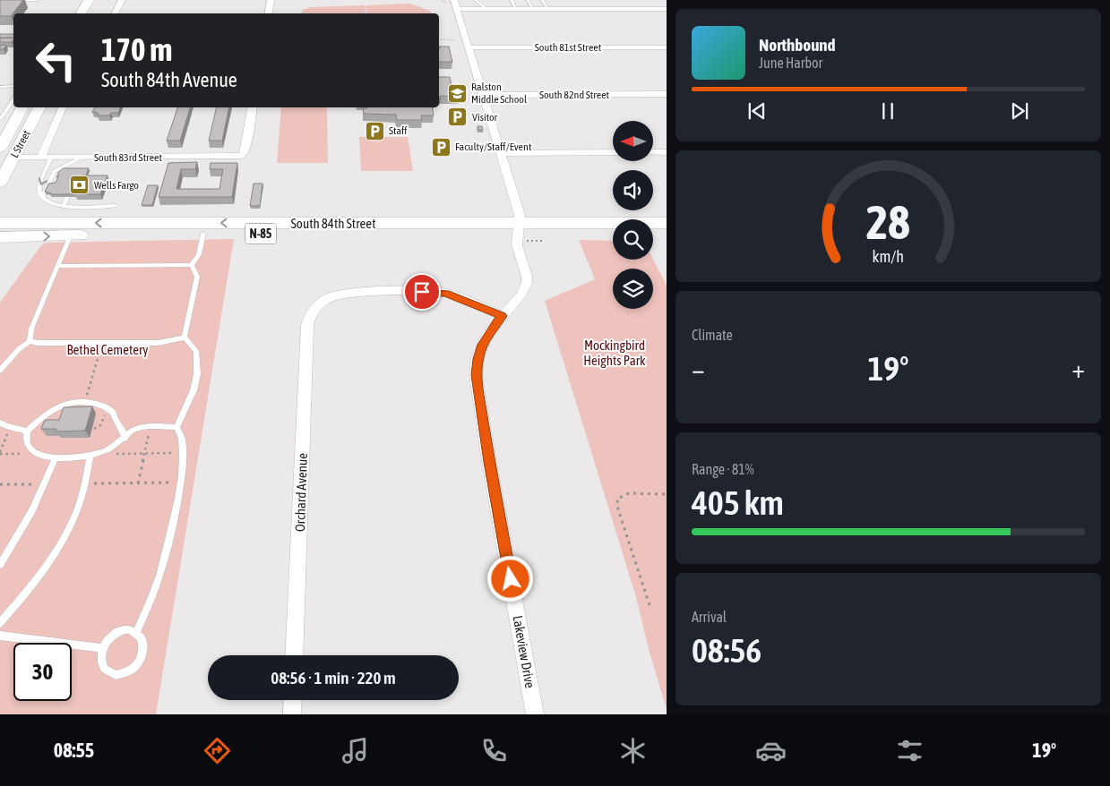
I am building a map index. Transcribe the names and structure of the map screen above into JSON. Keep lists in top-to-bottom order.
{
  "streets": {
    "main road": ["L Street", "South 84th Street", "N-85"],
    "street": [
      "South 81st Street",
      "South 82nd Street",
      "South 83rd Street",
      "Orchard Avenue",
      "Lakeview Drive"
    ]
  },
  "crossings": [
    ["South 81st Street", "Lakeview Drive"],
    ["South 82nd Street", "Lakeview Drive"],
    ["L Street", "South 83rd Street"],
    ["South 84th Street", "Lakeview Drive"],
    ["Orchard Avenue", "Lakeview Drive"]
  ],
  "parks": ["Mockingbird Heights Park", "Bethel Cemetery"],
  "places": {
    "school or university": ["Ralston Middle School"],
    "parking": ["Visitor", "Staff", "Faculty/Staff/Event"],
    "bank": ["Wells Fargo"]
  },
  "north": "left",
  "page": {
    "turn": ["170 m", "South 84th Avenue"],
    "song": ["Northbound", "June Harbor"],
    "tile": [
      "Climate",
      ["Range · 81%", "405 km"],
      ["Arrival", "08:56"]
    ],
    "heat": ["−", "19°", "+"],
    "limit": "30",
    "trip": "08:56 · 1 min · 220 m",
    "tabs": ["08:55", "19°"],
    "gauge": ["28", "km/h"]
  }
}
